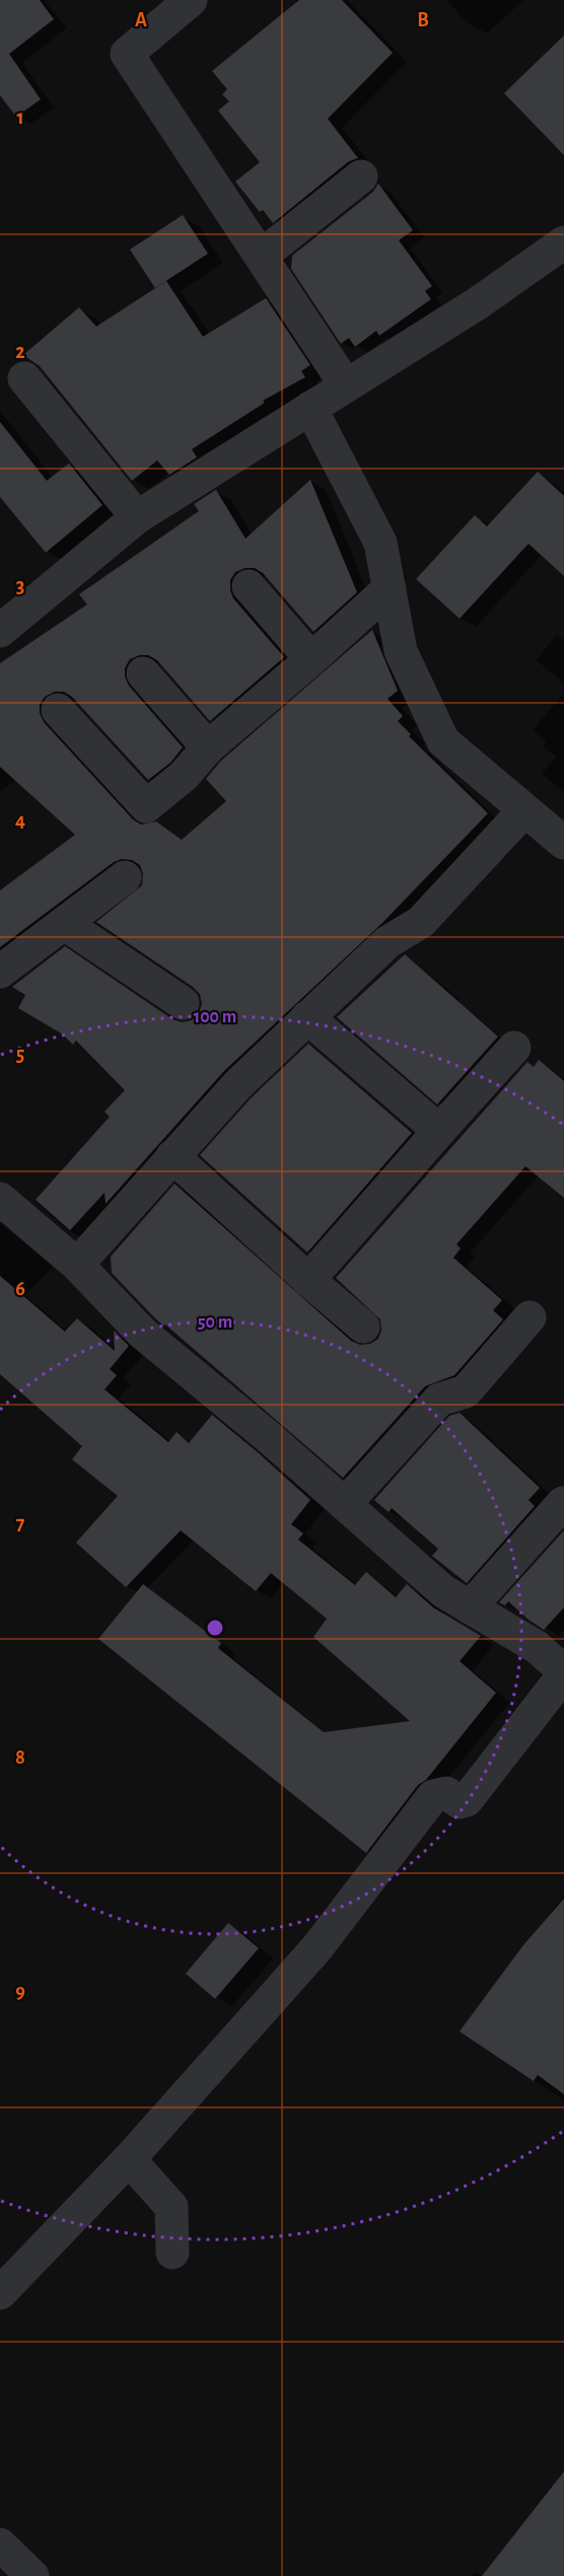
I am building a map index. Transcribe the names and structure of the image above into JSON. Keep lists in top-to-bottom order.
{
  "grid": {
    "columns": ["A", "B"],
    "rows": [
      "1",
      "2",
      "3",
      "4",
      "5",
      "6",
      "7",
      "8",
      "9"
    ]
  },
  "rings": ["100 m", "50 m"]
}
